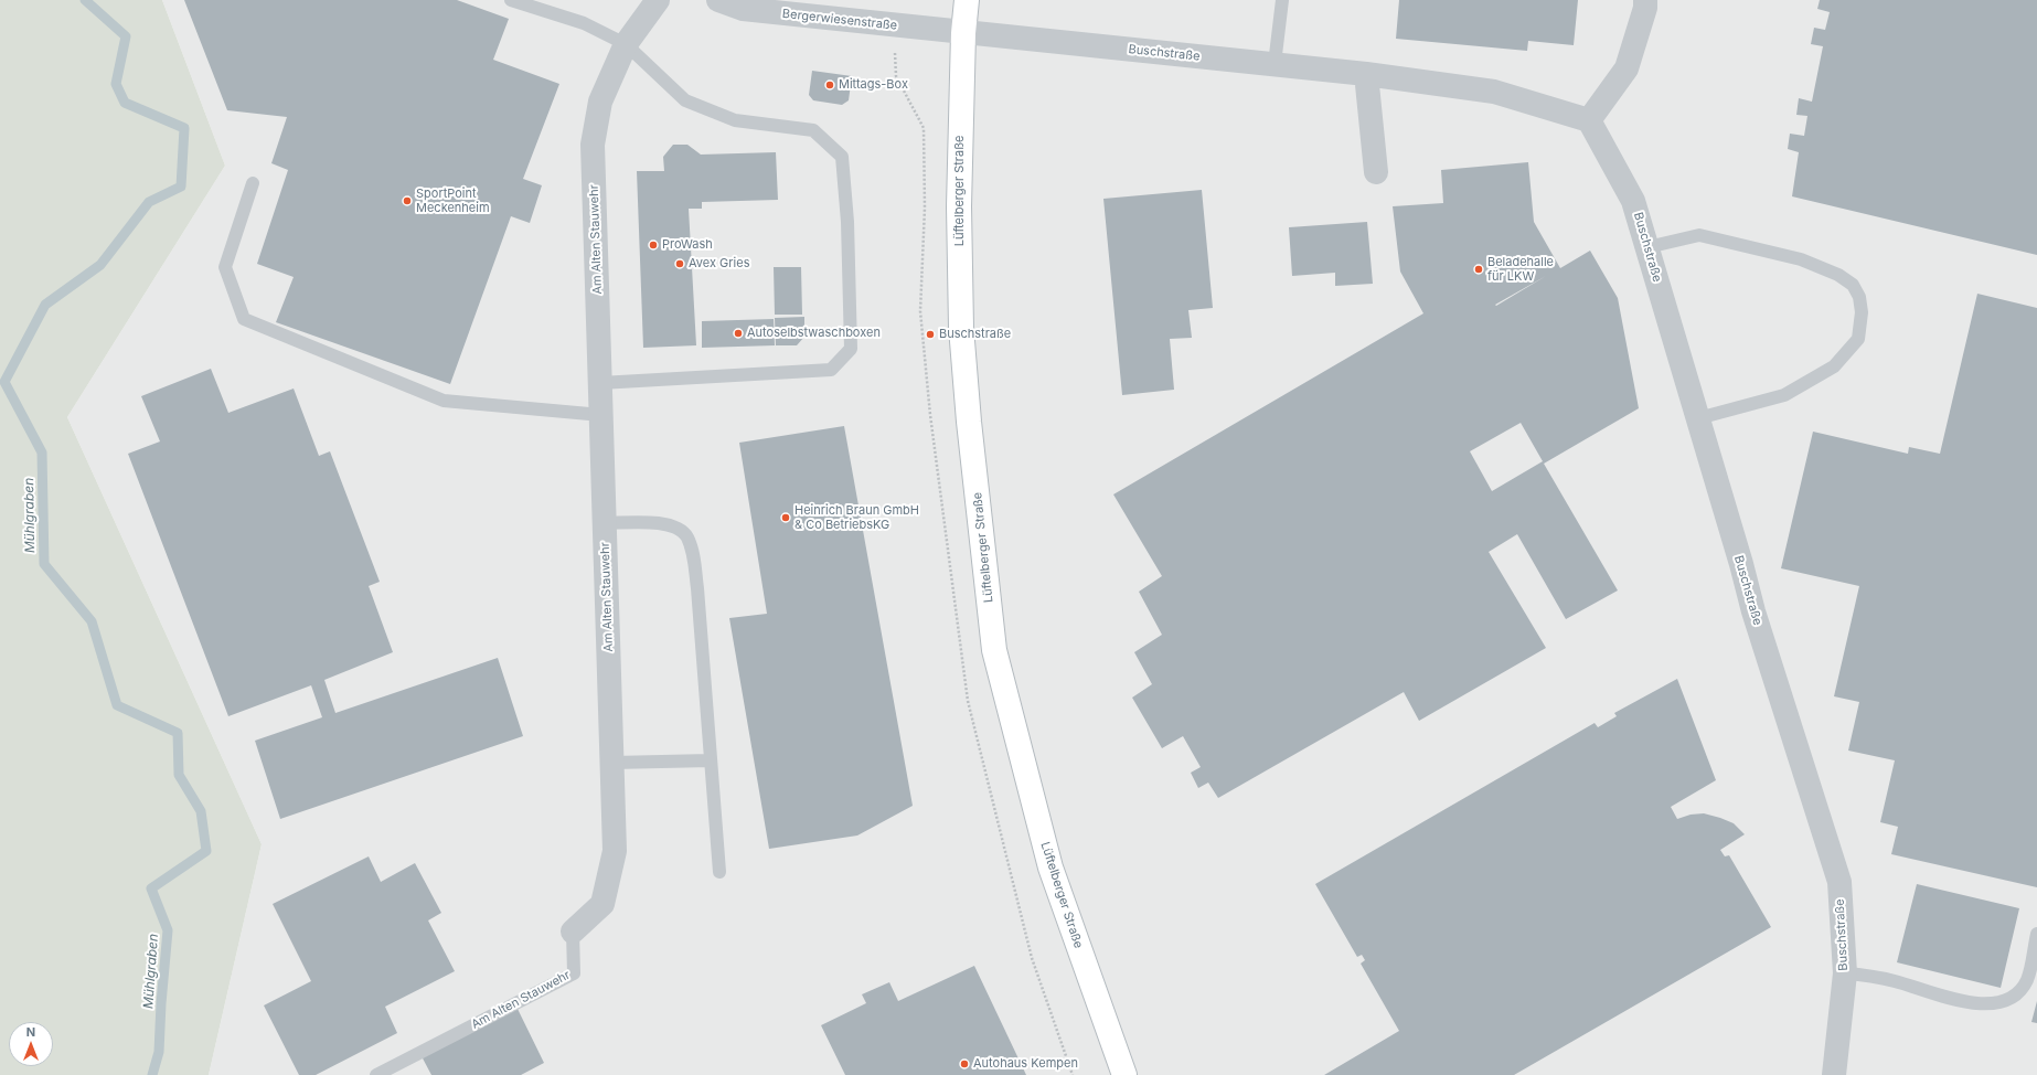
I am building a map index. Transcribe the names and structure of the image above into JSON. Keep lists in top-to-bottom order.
{
  "streets": {
    "main road": ["Lüftelberger Straße"],
    "street": ["Bergerwiesenstraße", "Buschstraße", "Am Alten Stauwehr"]
  },
  "crossings": [
    ["Bergerwiesenstraße", "Buschstraße"],
    ["Bergerwiesenstraße", "Lüftelberger Straße"],
    ["Buschstraße", "Lüftelberger Straße"]
  ],
  "water": ["Mühlgraben"],
  "places": [
    "Mittags-Box",
    "SportPoint Meckenheim",
    "ProWash",
    "Avex Gries",
    "Beladehalle für LKW",
    "Autoselbstwaschboxen",
    "Buschstraße",
    "Heinrich Braun GmbH & Co BetriebsKG",
    "Autohaus Kempen"
  ],
  "north": "top"
}
